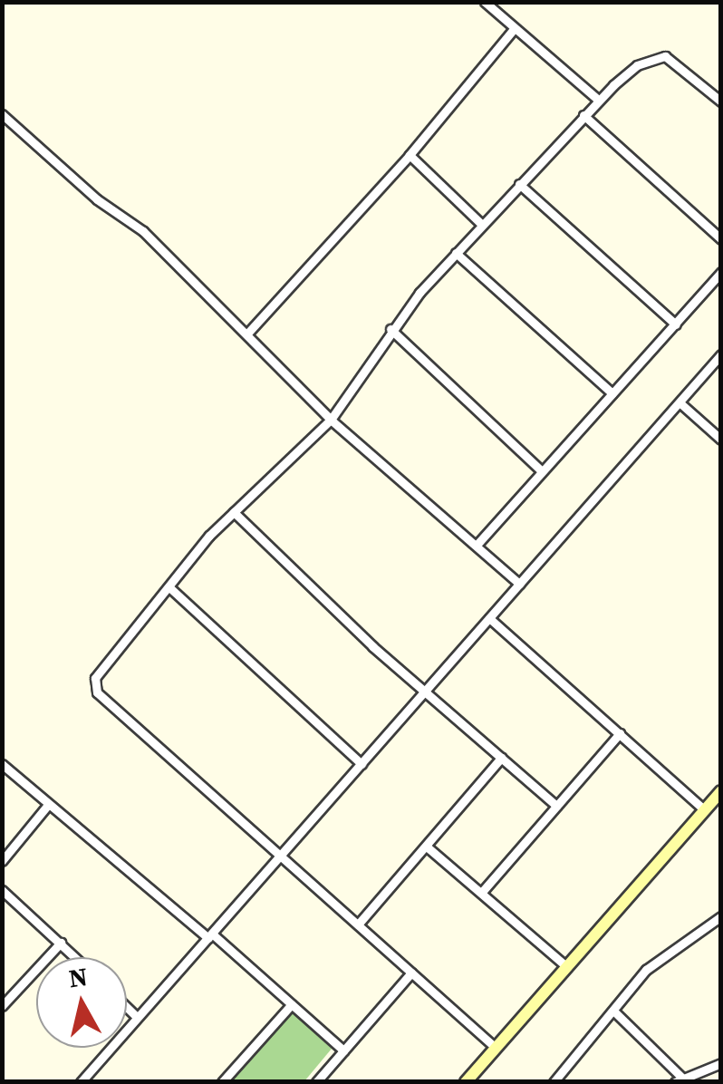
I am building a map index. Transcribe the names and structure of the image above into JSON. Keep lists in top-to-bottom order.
{
  "north": "top"
}
